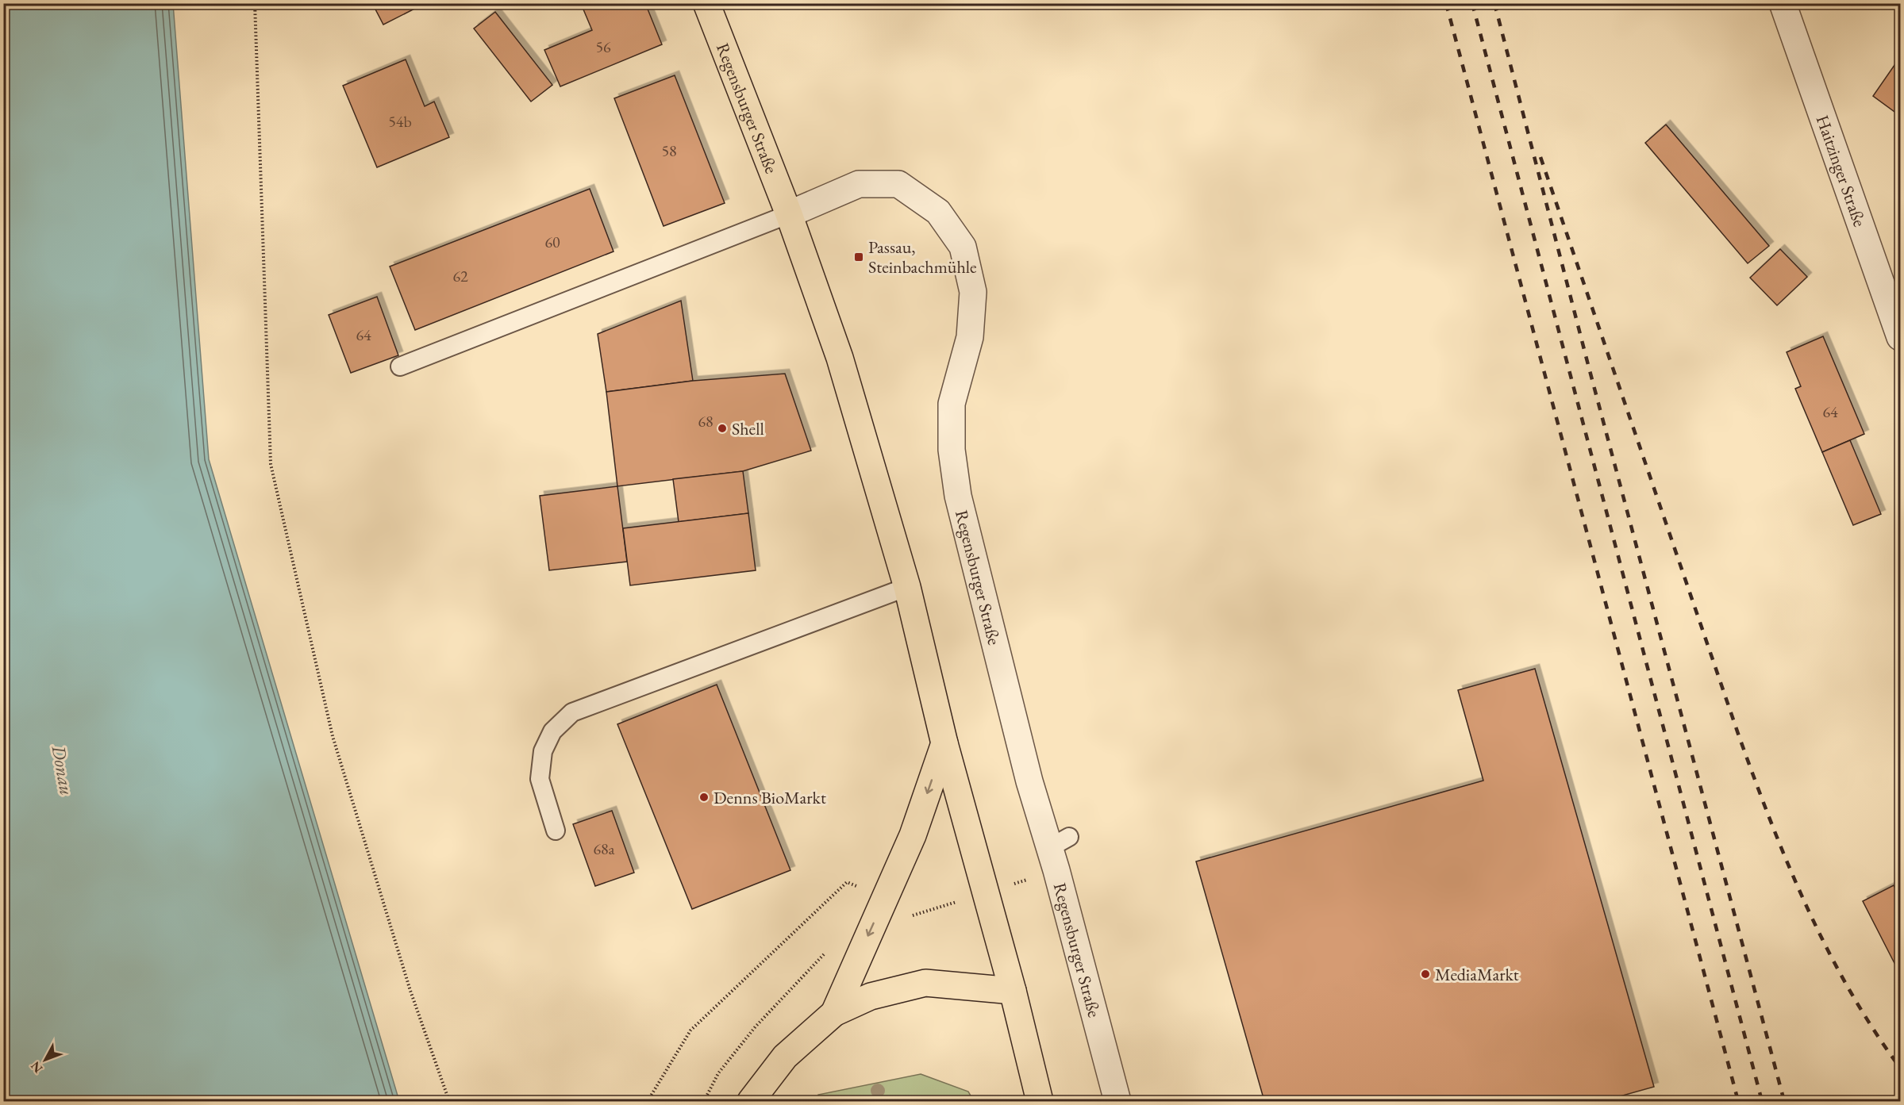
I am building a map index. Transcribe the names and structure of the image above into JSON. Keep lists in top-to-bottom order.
{
  "streets": {
    "main road": ["Regensburger Straße"],
    "street": ["Haitzinger Straße"]
  },
  "water": ["Donau"],
  "places": {
    "transit": ["Passau, Steinbachmühle"],
    "other": ["Shell", "Denns BioMarkt", "MediaMarkt"]
  },
  "house_numbers": [
    "56",
    "54b",
    "58",
    "60",
    "62",
    "64",
    "64",
    "68",
    "68a"
  ],
  "north": "bottom left"
}
